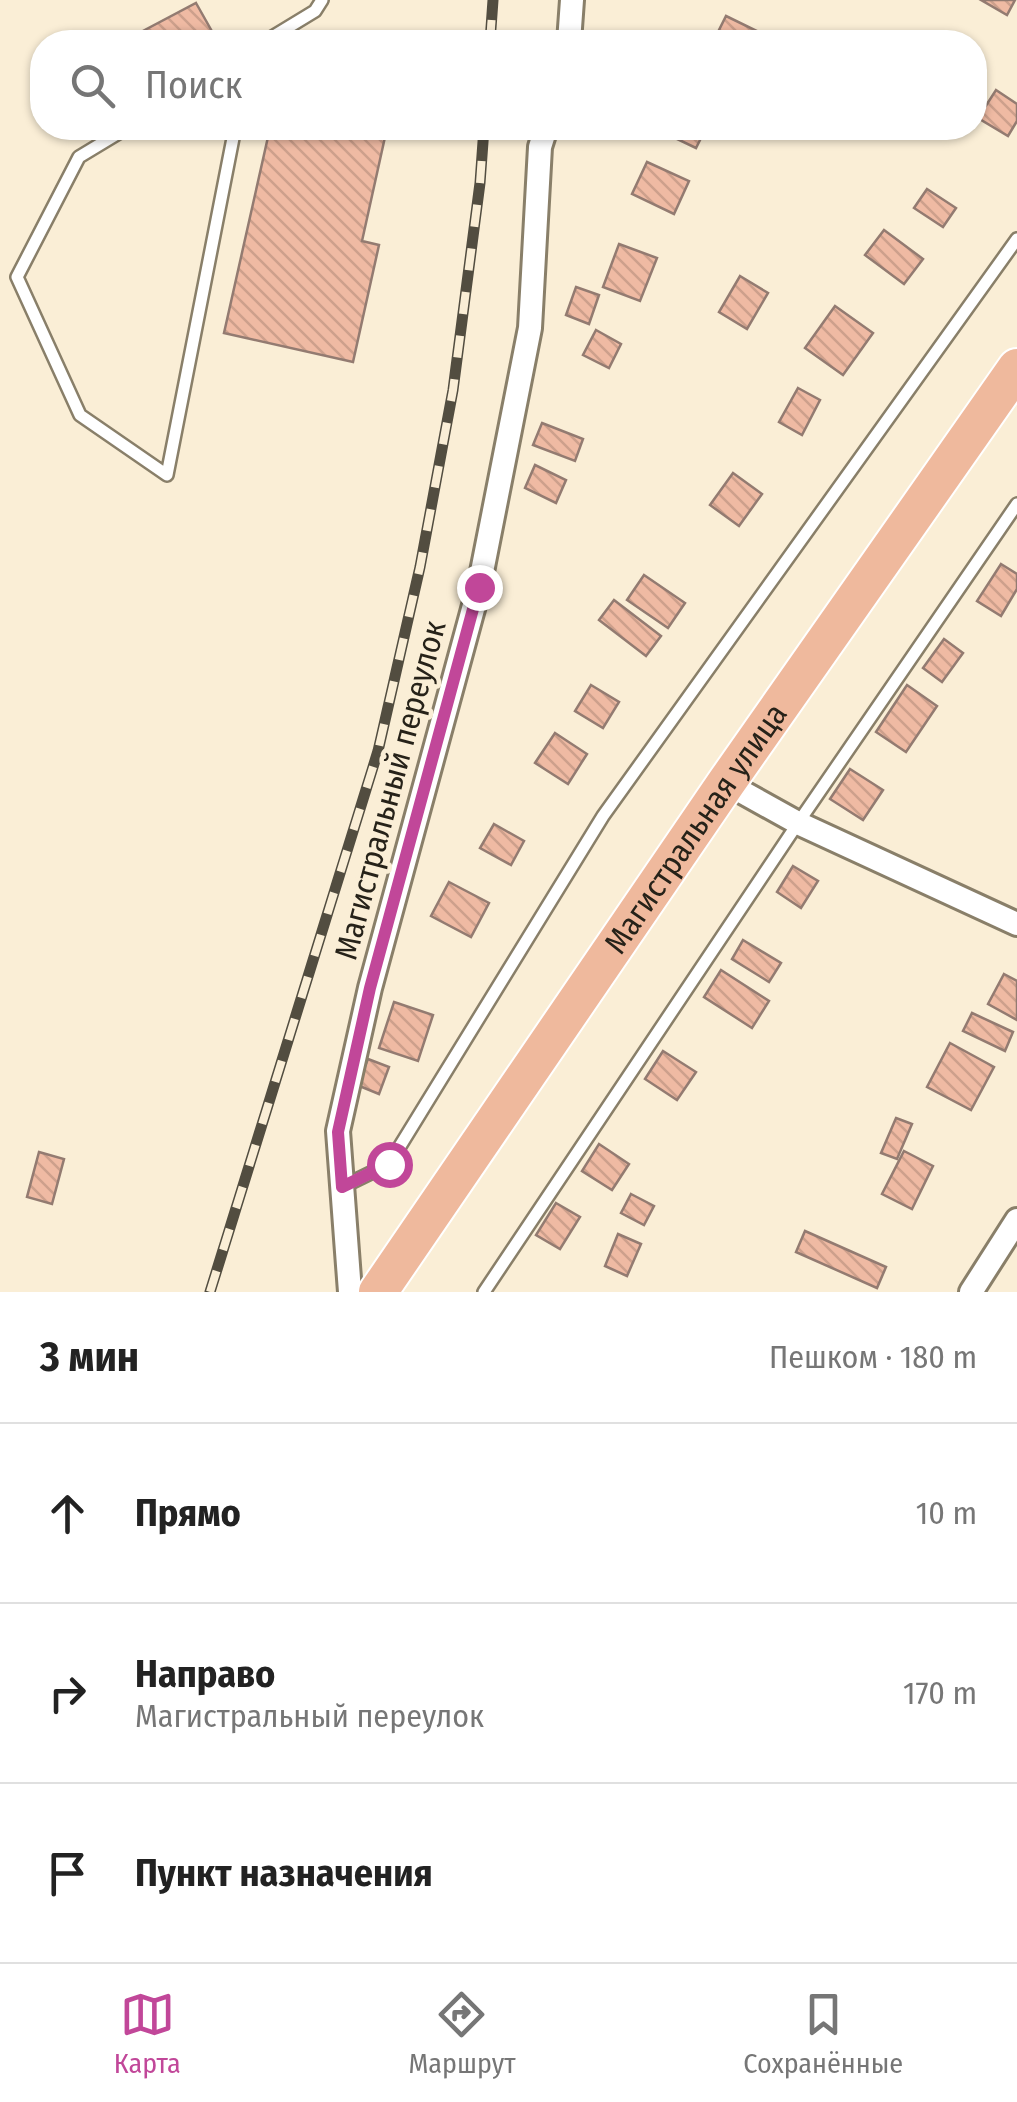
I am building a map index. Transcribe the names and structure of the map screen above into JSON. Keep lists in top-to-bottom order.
{
  "streets": {
    "main road": ["Магистральная улица"],
    "street": ["Магистральный переулок"]
  },
  "page": {
    "search": "Поиск",
    "heading": ["3 мин", "Пешком · 180 m"],
    "list": [
      ["Прямо", "10 m"],
      ["Направо", "Магистральный переулок", "170 m"],
      "Пункт назначения"
    ],
    "nav": ["Карта", "Маршрут", "Сохранённые"]
  }
}
